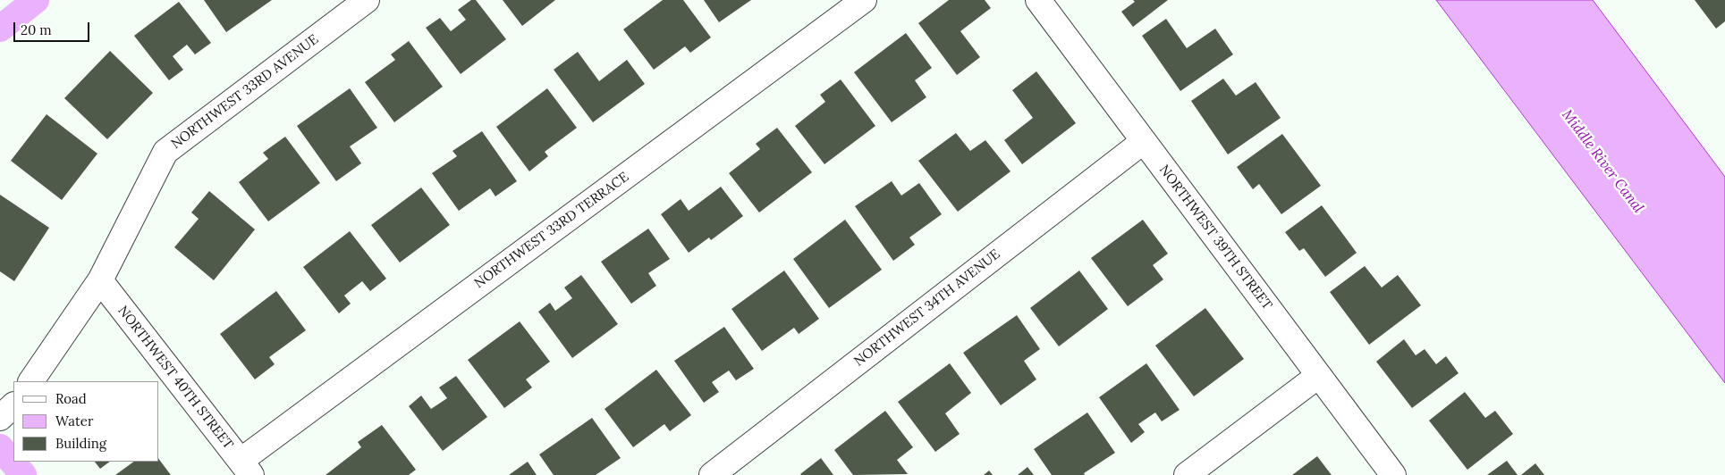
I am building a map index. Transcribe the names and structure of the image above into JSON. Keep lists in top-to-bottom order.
{
  "streets": {
    "street": [
      "NORTHWEST 33RD AVENUE",
      "NORTHWEST 33RD TERRACE",
      "NORTHWEST 39TH STREET",
      "NORTHWEST 34TH AVENUE",
      "NORTHWEST 40TH STREET"
    ]
  },
  "crossings": [
    ["NORTHWEST 33RD AVENUE", "NORTHWEST 40TH STREET"],
    ["NORTHWEST 33RD TERRACE", "NORTHWEST 40TH STREET"],
    ["NORTHWEST 39TH STREET", "NORTHWEST 34TH AVENUE"]
  ],
  "water": ["Middle River Canal"],
  "legend": ["Road", "Water", "Building"],
  "scale_bar": "20 m"
}
